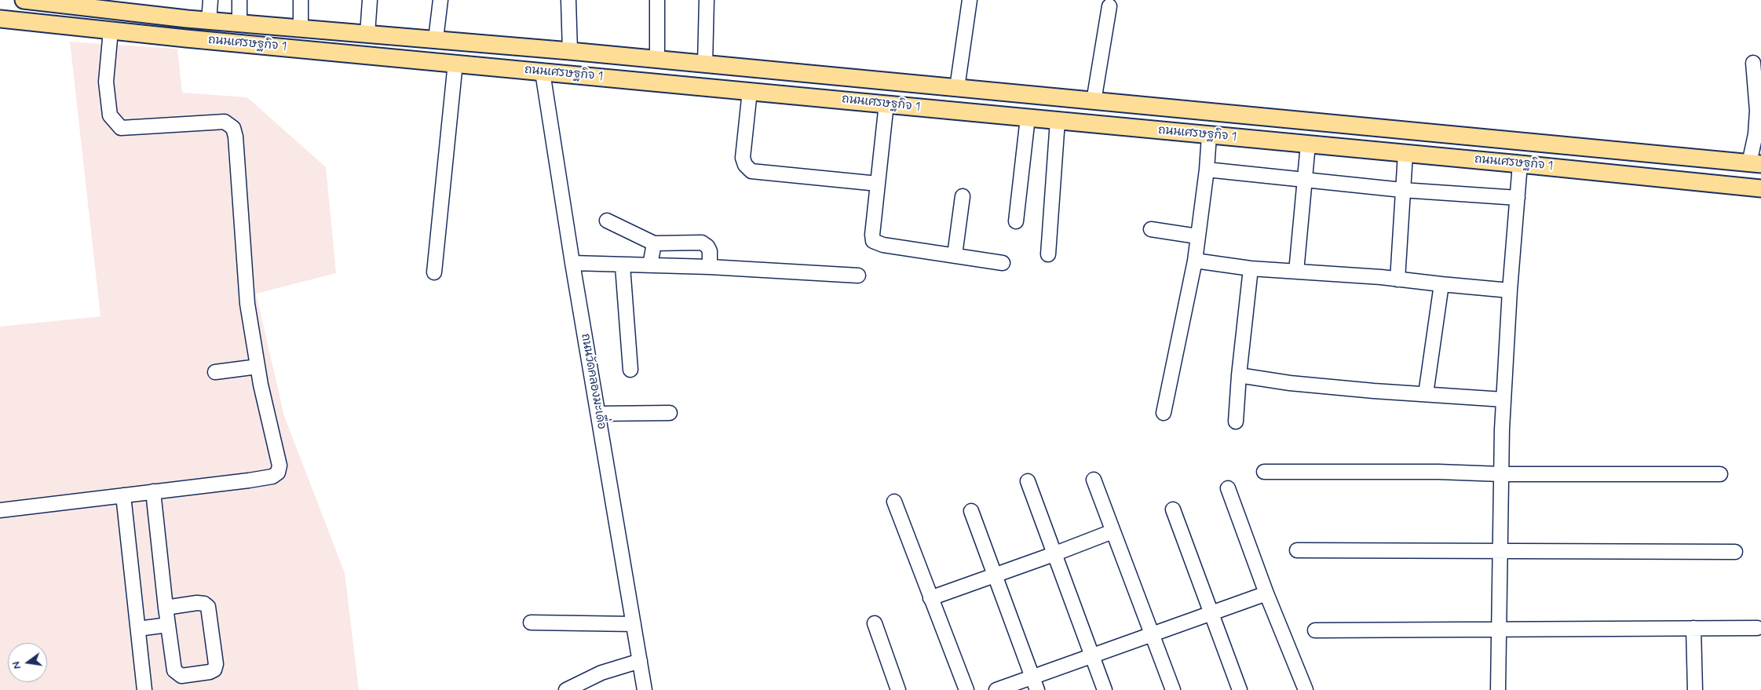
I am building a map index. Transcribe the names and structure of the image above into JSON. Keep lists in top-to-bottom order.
{
  "streets": {
    "main road": ["ถนนเศรษฐกิจ 1"],
    "street": ["ถนนวัดคลองมะเดื่อ"]
  },
  "crossings": [
    ["ถนนเศรษฐกิจ 1", "ถนนวัดคลองมะเดื่อ"]
  ],
  "north": "left"
}
